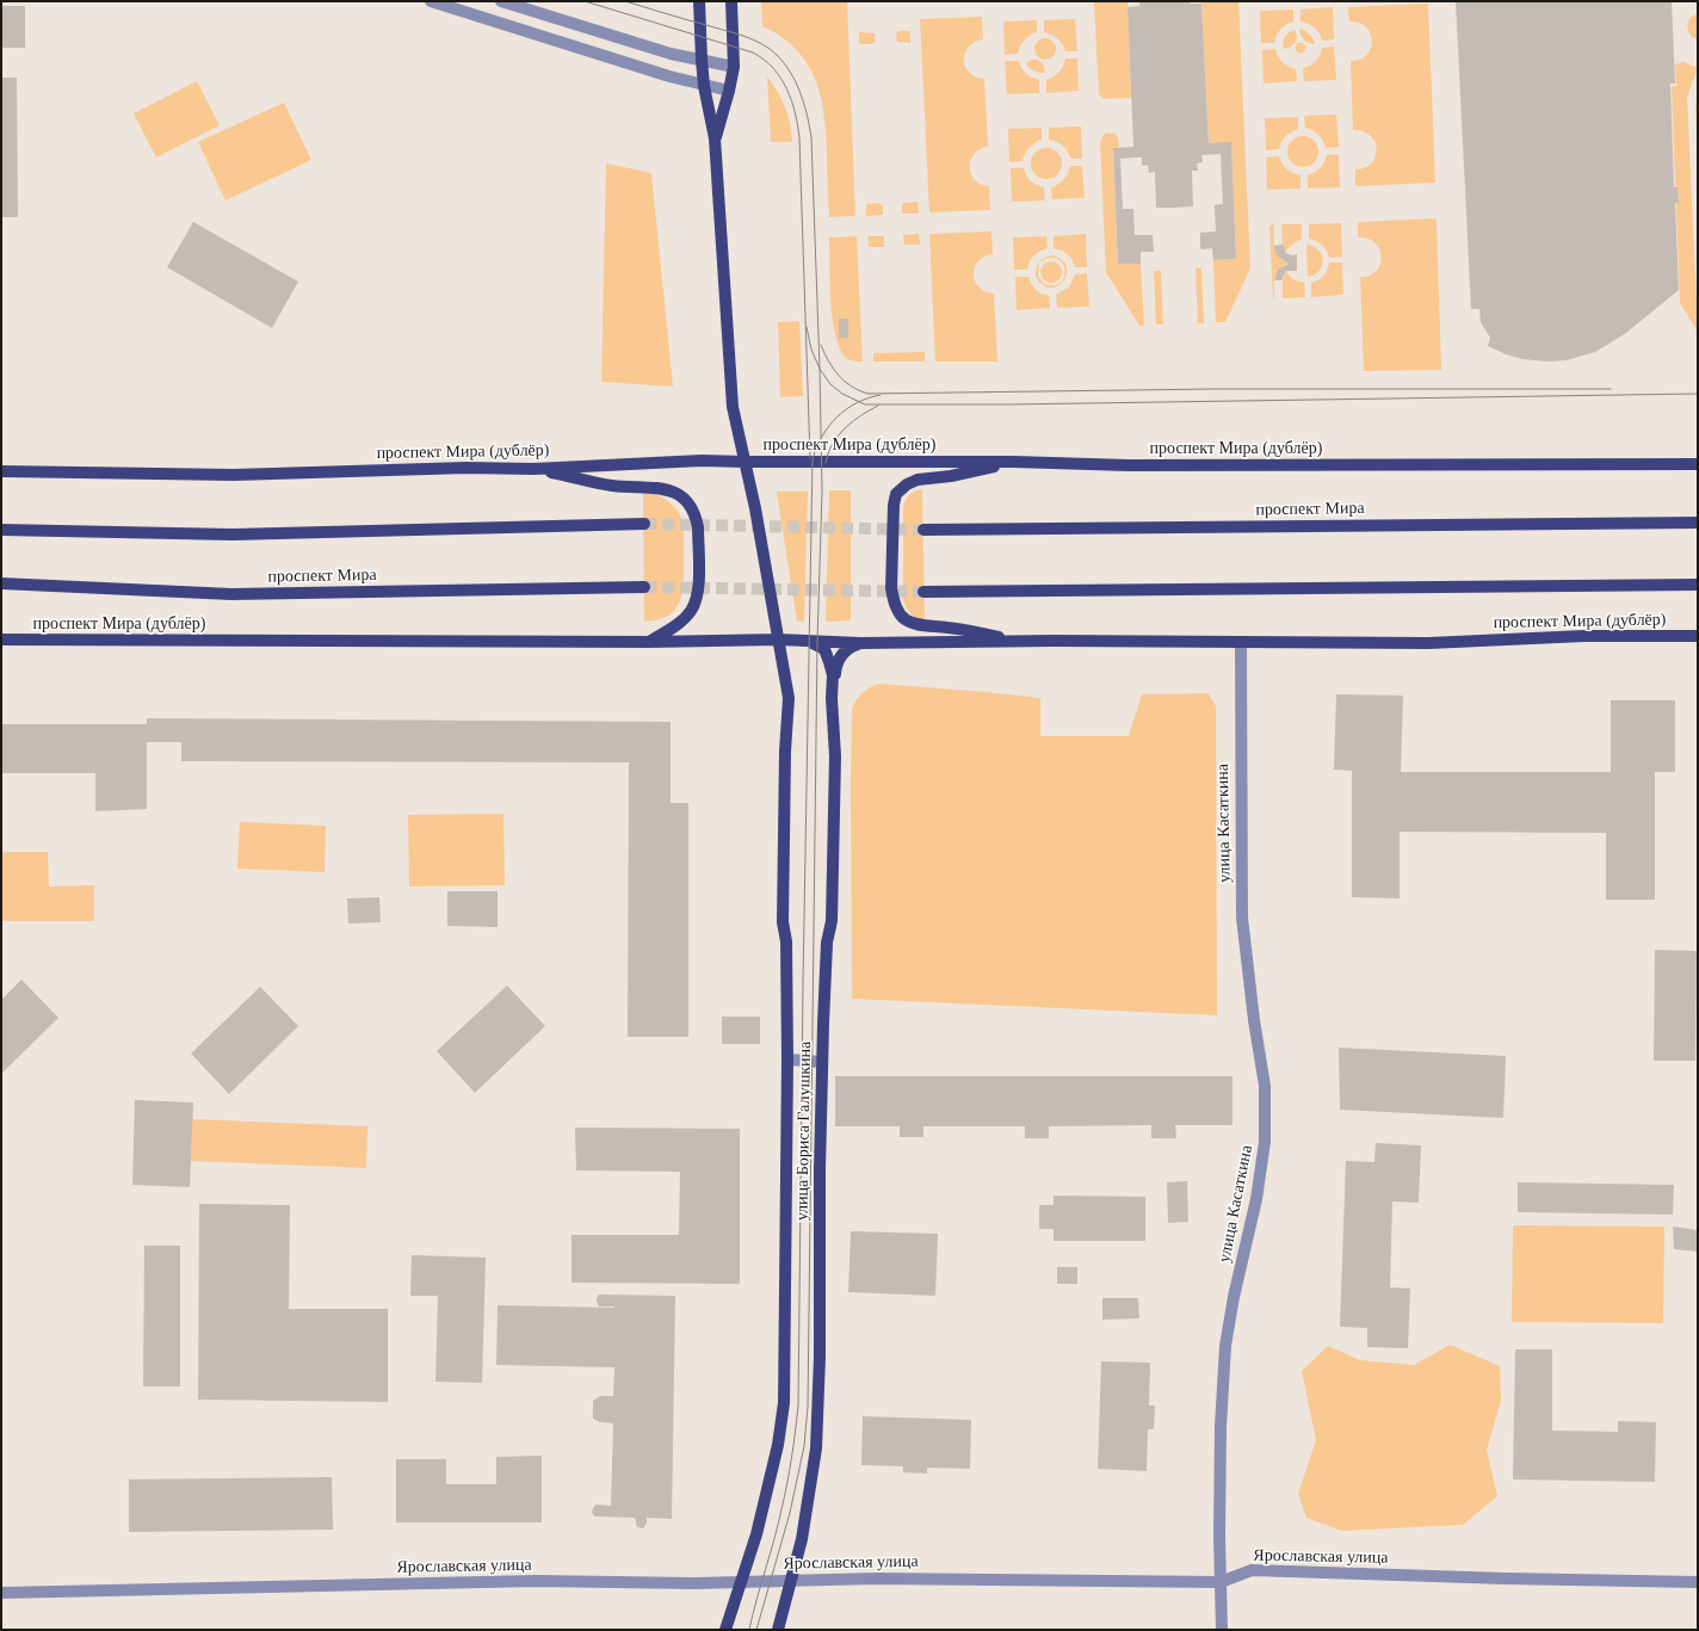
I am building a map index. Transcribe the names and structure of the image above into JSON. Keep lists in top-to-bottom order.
{
  "streets": {
    "main road": ["проспект Мира (дублёр)", "проспект Мира", "улица Бориса Галушкина"],
    "street": ["улица Касаткина", "Ярославская улица"]
  },
  "crossings": [
    ["проспект Мира (дублёр)", "улица Касаткина"],
    ["проспект Мира (дублёр)", "улица Бориса Галушкина"],
    ["улица Касаткина", "Ярославская улица"],
    ["улица Бориса Галушкина", "Ярославская улица"]
  ]
}
